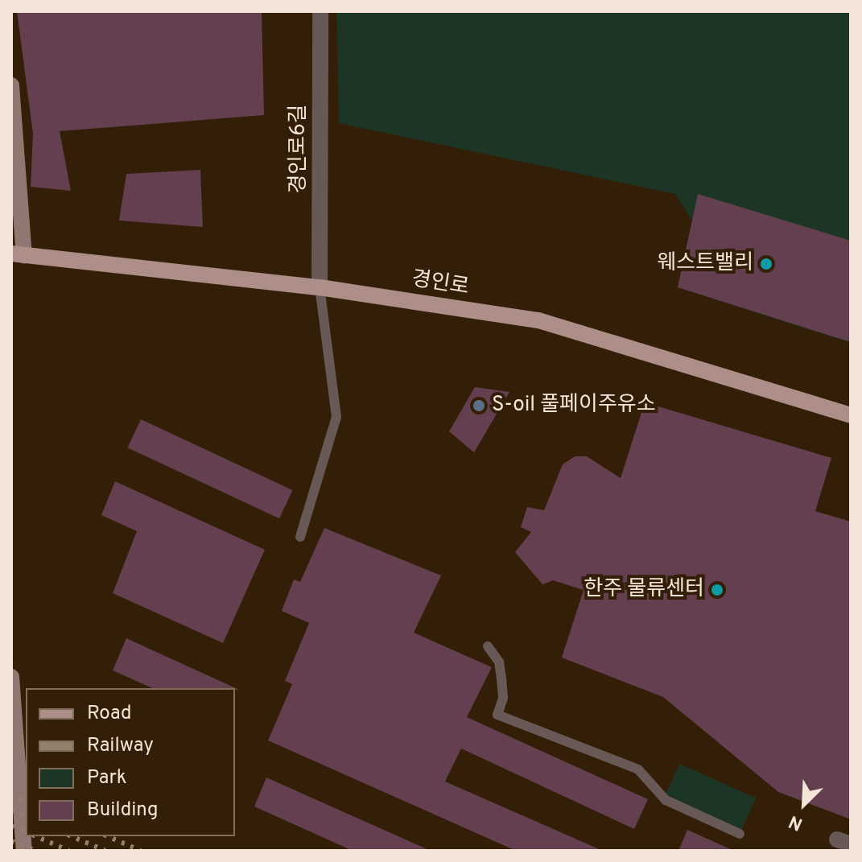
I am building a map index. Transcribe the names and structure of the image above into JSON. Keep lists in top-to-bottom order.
{
  "streets": {
    "main road": ["경인로"],
    "street": ["경인로6길"]
  },
  "crossings": [
    ["경인로6길", "경인로"]
  ],
  "places": ["웨스트밸리", "S-oil 풀페이주유소", "한주 물류센터"],
  "legend": [
    "Road",
    "Railway",
    "Park",
    "Building"
  ],
  "north": "bottom left"
}
